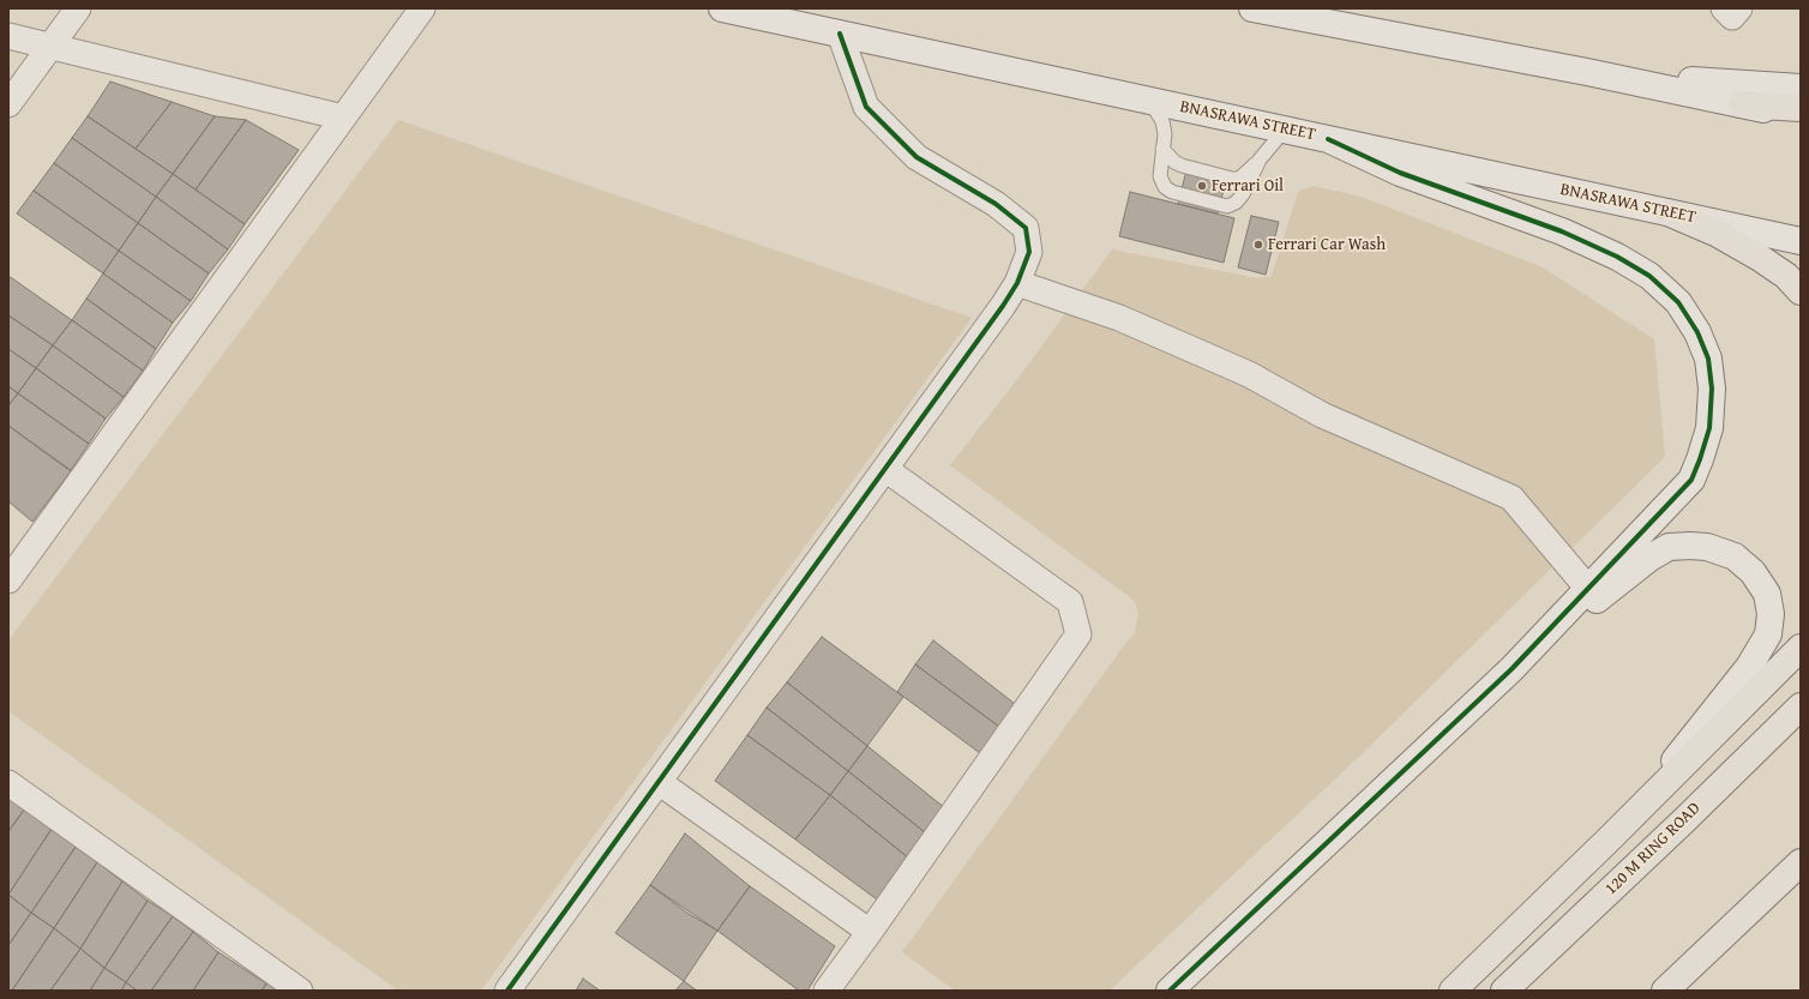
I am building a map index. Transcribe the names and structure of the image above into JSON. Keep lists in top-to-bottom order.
{
  "streets": {
    "highway": ["120 M RING ROAD"],
    "street": ["BNASRAWA STREET"]
  },
  "places": ["Ferrari Oil", "Ferrari Car Wash"]
}
